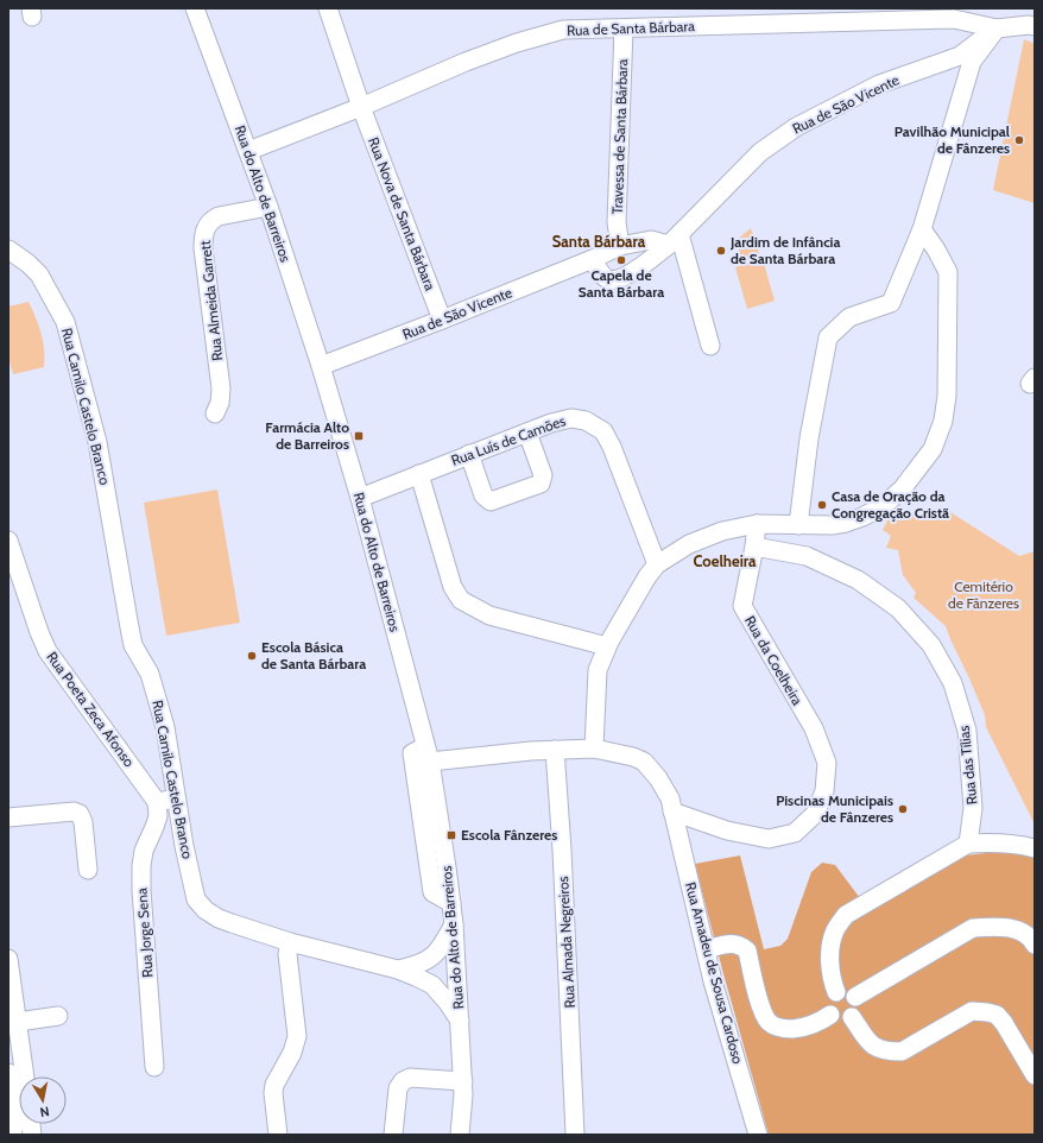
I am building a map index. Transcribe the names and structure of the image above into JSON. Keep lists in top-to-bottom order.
{
  "streets": {
    "street": [
      "Rua de Santa Bárbara",
      "Rua de São Vicente",
      "Travessa de Santa Bárbara",
      "Rua do Alto de Barreiros",
      "Rua Nova de Santa Bárbara",
      "Rua Almeida Garrett",
      "Rua Camilo Castelo Branco",
      "Rua Luís de Camões",
      "Rua da Coelheira",
      "Rua Poeta Zeca Afonso",
      "Rua das Tílias",
      "Rua Jorge Sena",
      "Rua Almada Negreiros",
      "Rua Amadeu de Sousa Cardoso"
    ]
  },
  "crossings": [
    ["Rua de Santa Bárbara", "Rua de São Vicente"],
    ["Rua de Santa Bárbara", "Travessa de Santa Bárbara"],
    ["Rua de Santa Bárbara", "Rua do Alto de Barreiros"],
    ["Rua de Santa Bárbara", "Rua Nova de Santa Bárbara"],
    ["Rua de São Vicente", "Travessa de Santa Bárbara"],
    ["Rua de São Vicente", "Rua do Alto de Barreiros"],
    ["Rua de São Vicente", "Rua Nova de Santa Bárbara"],
    ["Rua do Alto de Barreiros", "Rua Almeida Garrett"],
    ["Rua do Alto de Barreiros", "Rua Camilo Castelo Branco"],
    ["Rua do Alto de Barreiros", "Rua Luís de Camões"],
    ["Rua da Coelheira", "Rua das Tílias"],
    ["Rua da Coelheira", "Rua Amadeu de Sousa Cardoso"],
    ["Rua Poeta Zeca Afonso", "Rua Jorge Sena"]
  ],
  "districts": ["Santa Bárbara", "Coelheira"],
  "parks": ["Cemitério de Fânzeres"],
  "places": {
    "other": [
      "Pavilhão Municipal de Fânzeres",
      "Jardim de Infância de Santa Bárbara",
      "Capela de Santa Bárbara",
      "Casa de Oração da Congregação Cristã",
      "Escola Básica de Santa Bárbara",
      "Piscinas Municipais de Fânzeres"
    ],
    "transit": ["Farmácia Alto de Barreiros", "Escola Fânzeres"]
  },
  "north": "bottom"
}
